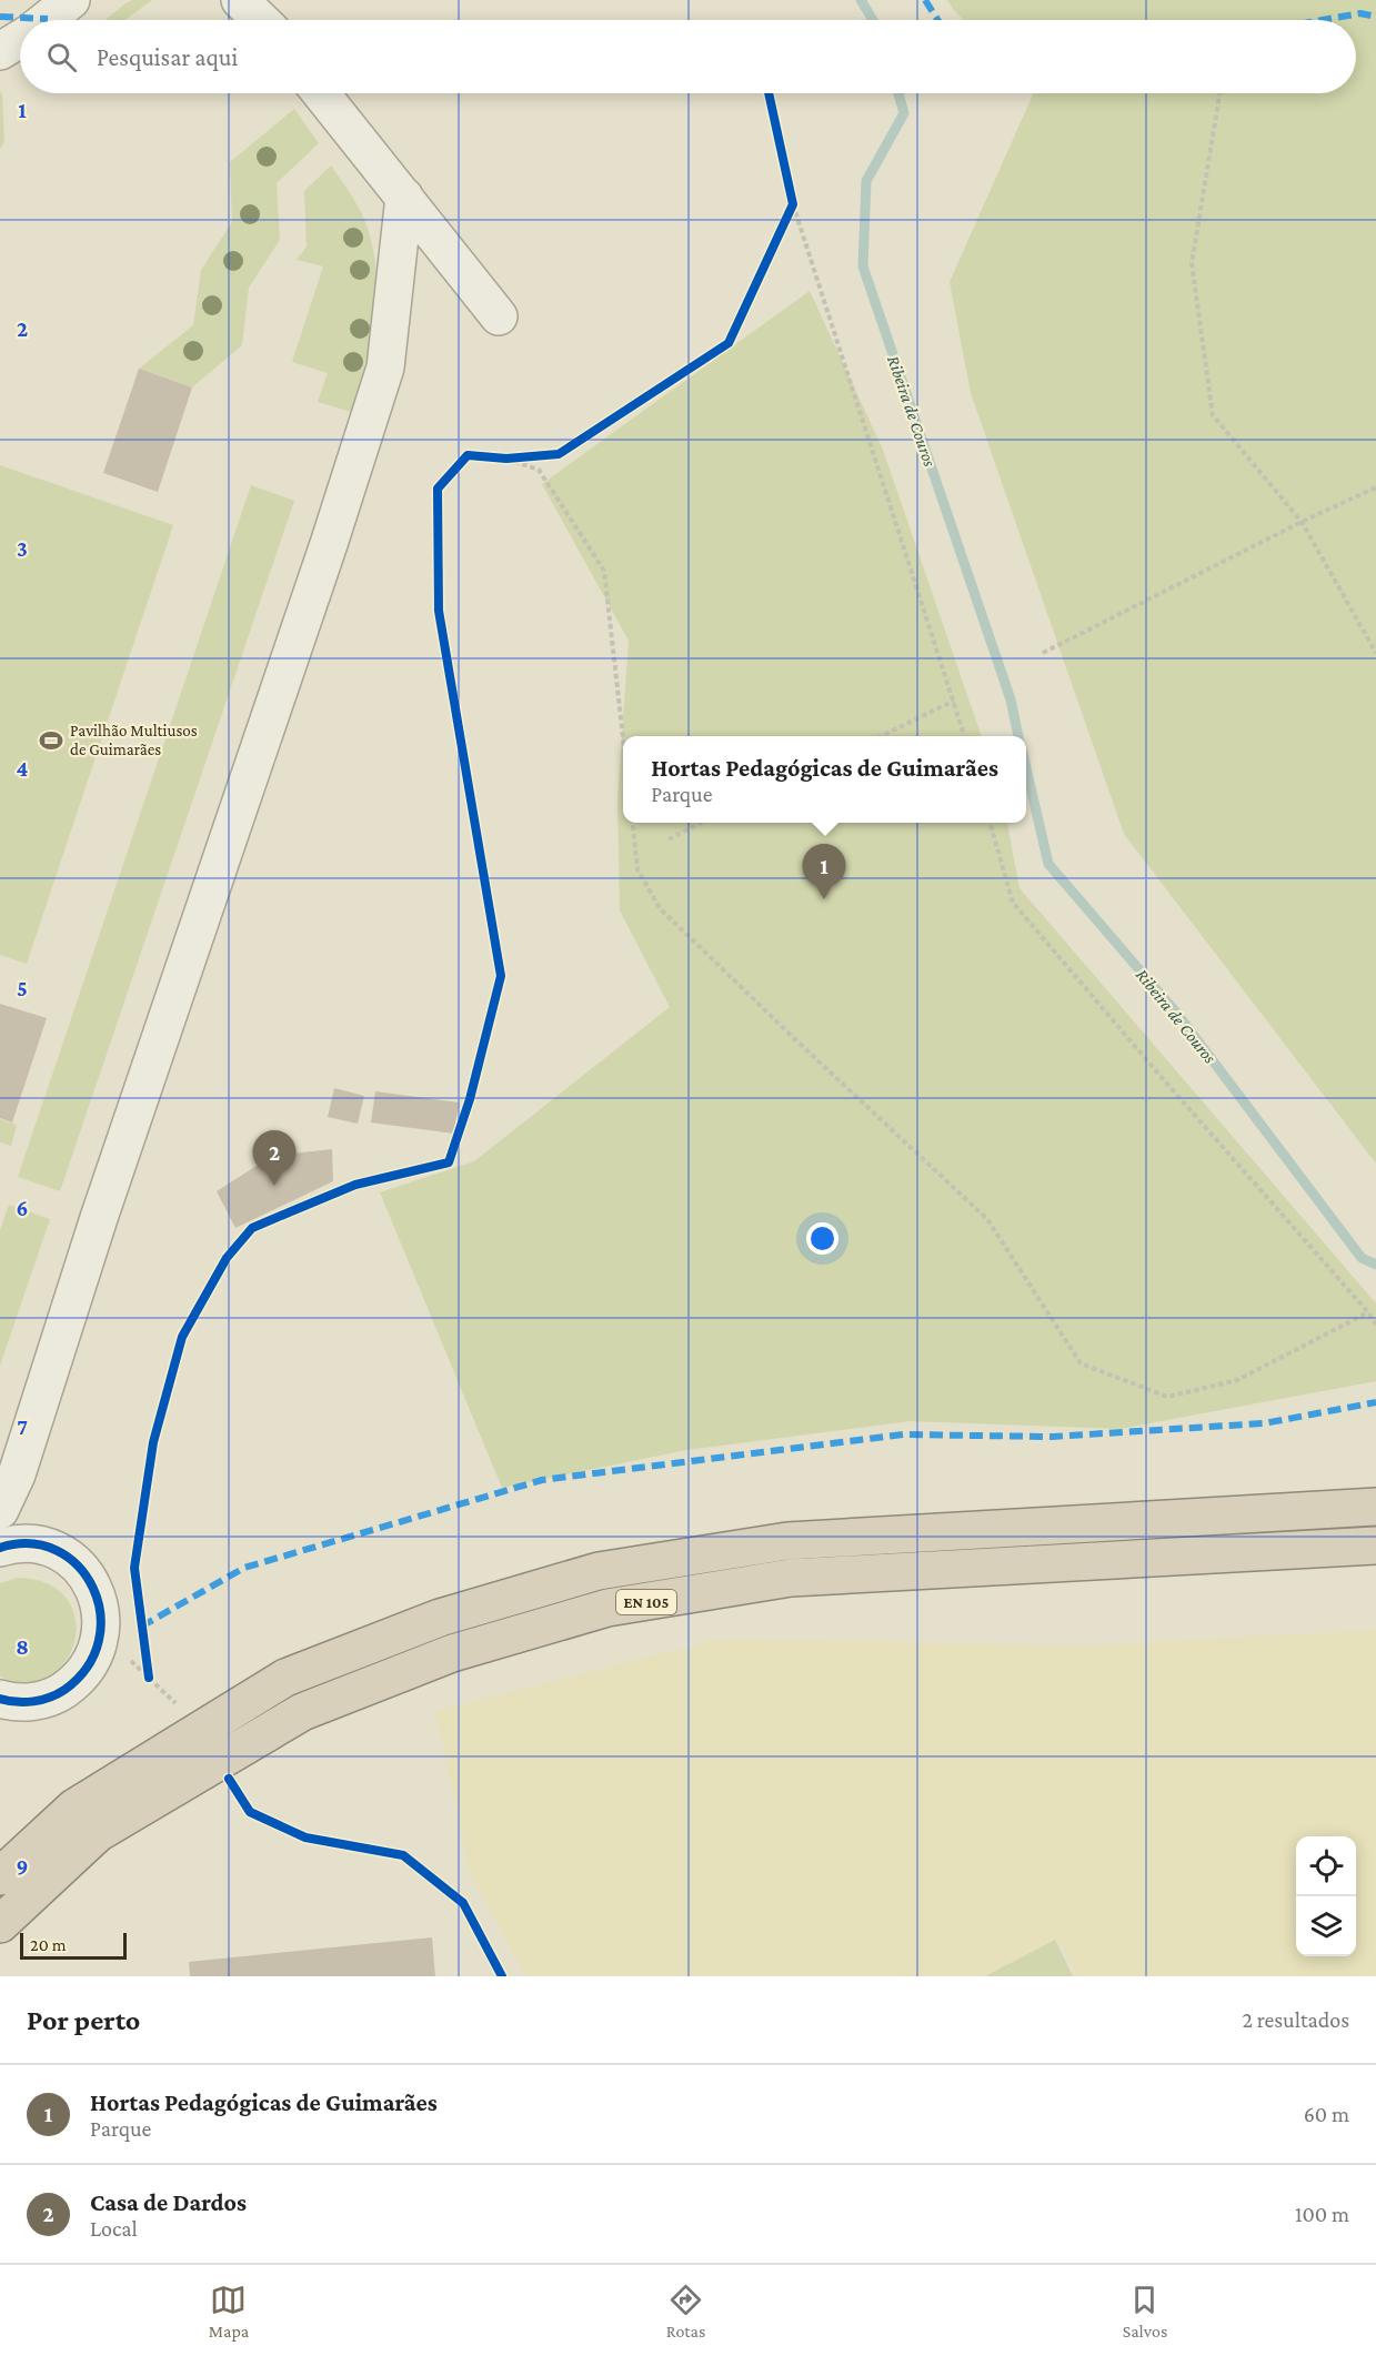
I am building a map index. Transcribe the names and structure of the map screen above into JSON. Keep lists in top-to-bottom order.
{
  "streets": {
    "highway": ["EN 105"]
  },
  "water": ["Ribeira de Couros"],
  "places": {
    "sports": ["Pavilhão Multiusos de Guimarães"]
  },
  "scale_bar": "20 m",
  "page": {
    "search": "Pesquisar aqui",
    "popup": ["Hortas Pedagógicas de Guimarães", "Parque"],
    "pins": ["1", "2"],
    "scale": "20 m",
    "heading": ["Por perto", "2 resultados"],
    "list": [
      {
        "mark": "1",
        "name": "Hortas Pedagógicas de Guimarães",
        "note": "Parque",
        "value": "60 m"
      },
      {
        "mark": "2",
        "name": "Casa de Dardos",
        "note": "Local",
        "value": "100 m"
      }
    ],
    "nav": ["Mapa", "Rotas", "Salvos"]
  },
  "grid": {
    "rows": [
      "1",
      "2",
      "3",
      "4",
      "5",
      "6",
      "7",
      "8",
      "9"
    ]
  }
}
